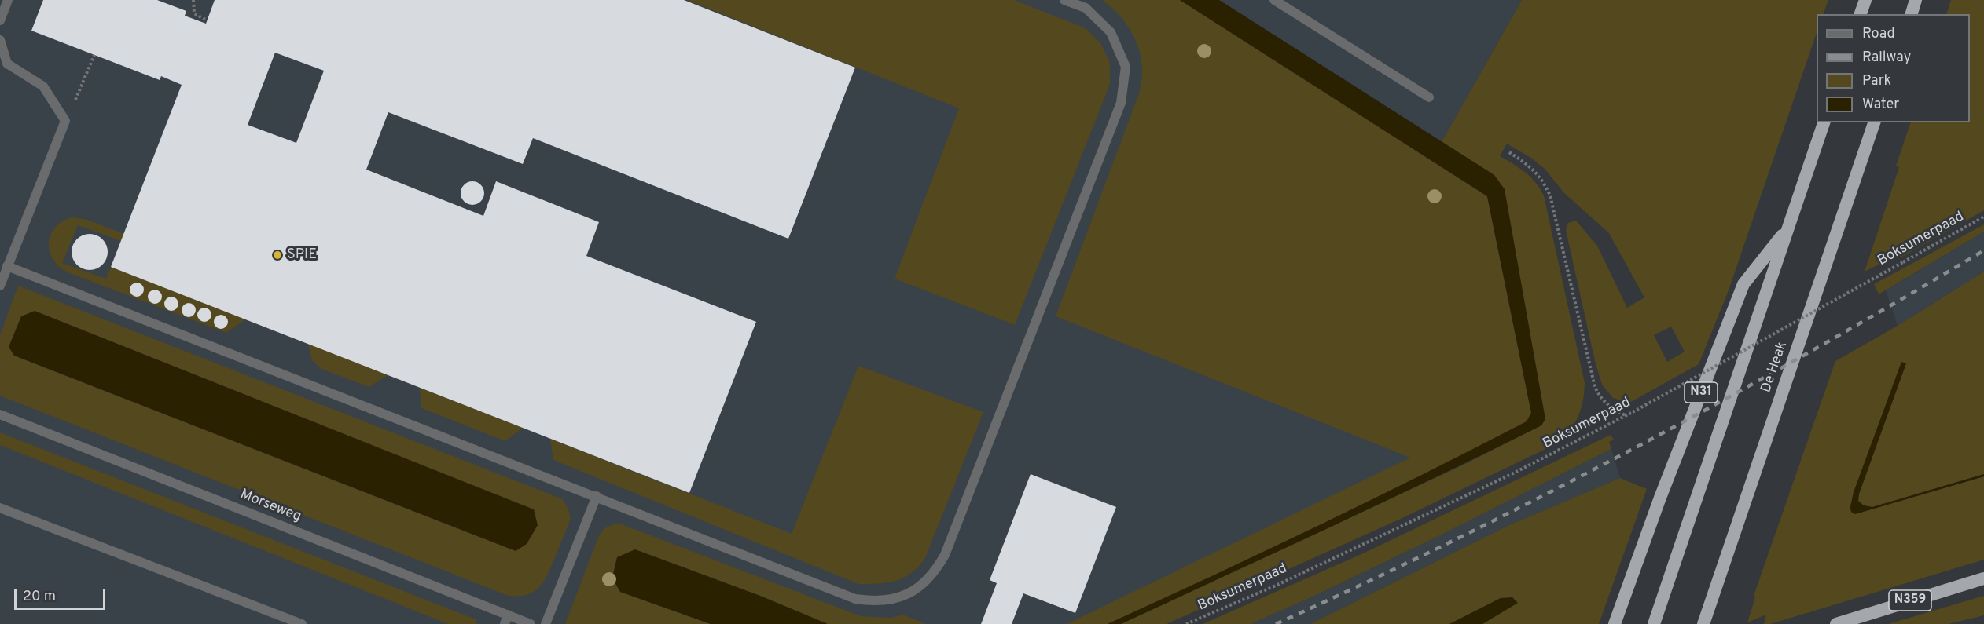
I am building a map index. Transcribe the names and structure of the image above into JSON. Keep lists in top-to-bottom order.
{
  "streets": {
    "highway": ["De Heak", "N31", "N359"],
    "street": ["Morseweg"],
    "path": ["Boksumerpaad"]
  },
  "places": ["SPIE"],
  "legend": [
    "Road",
    "Railway",
    "Park",
    "Water"
  ],
  "scale_bar": "20 m"
}
